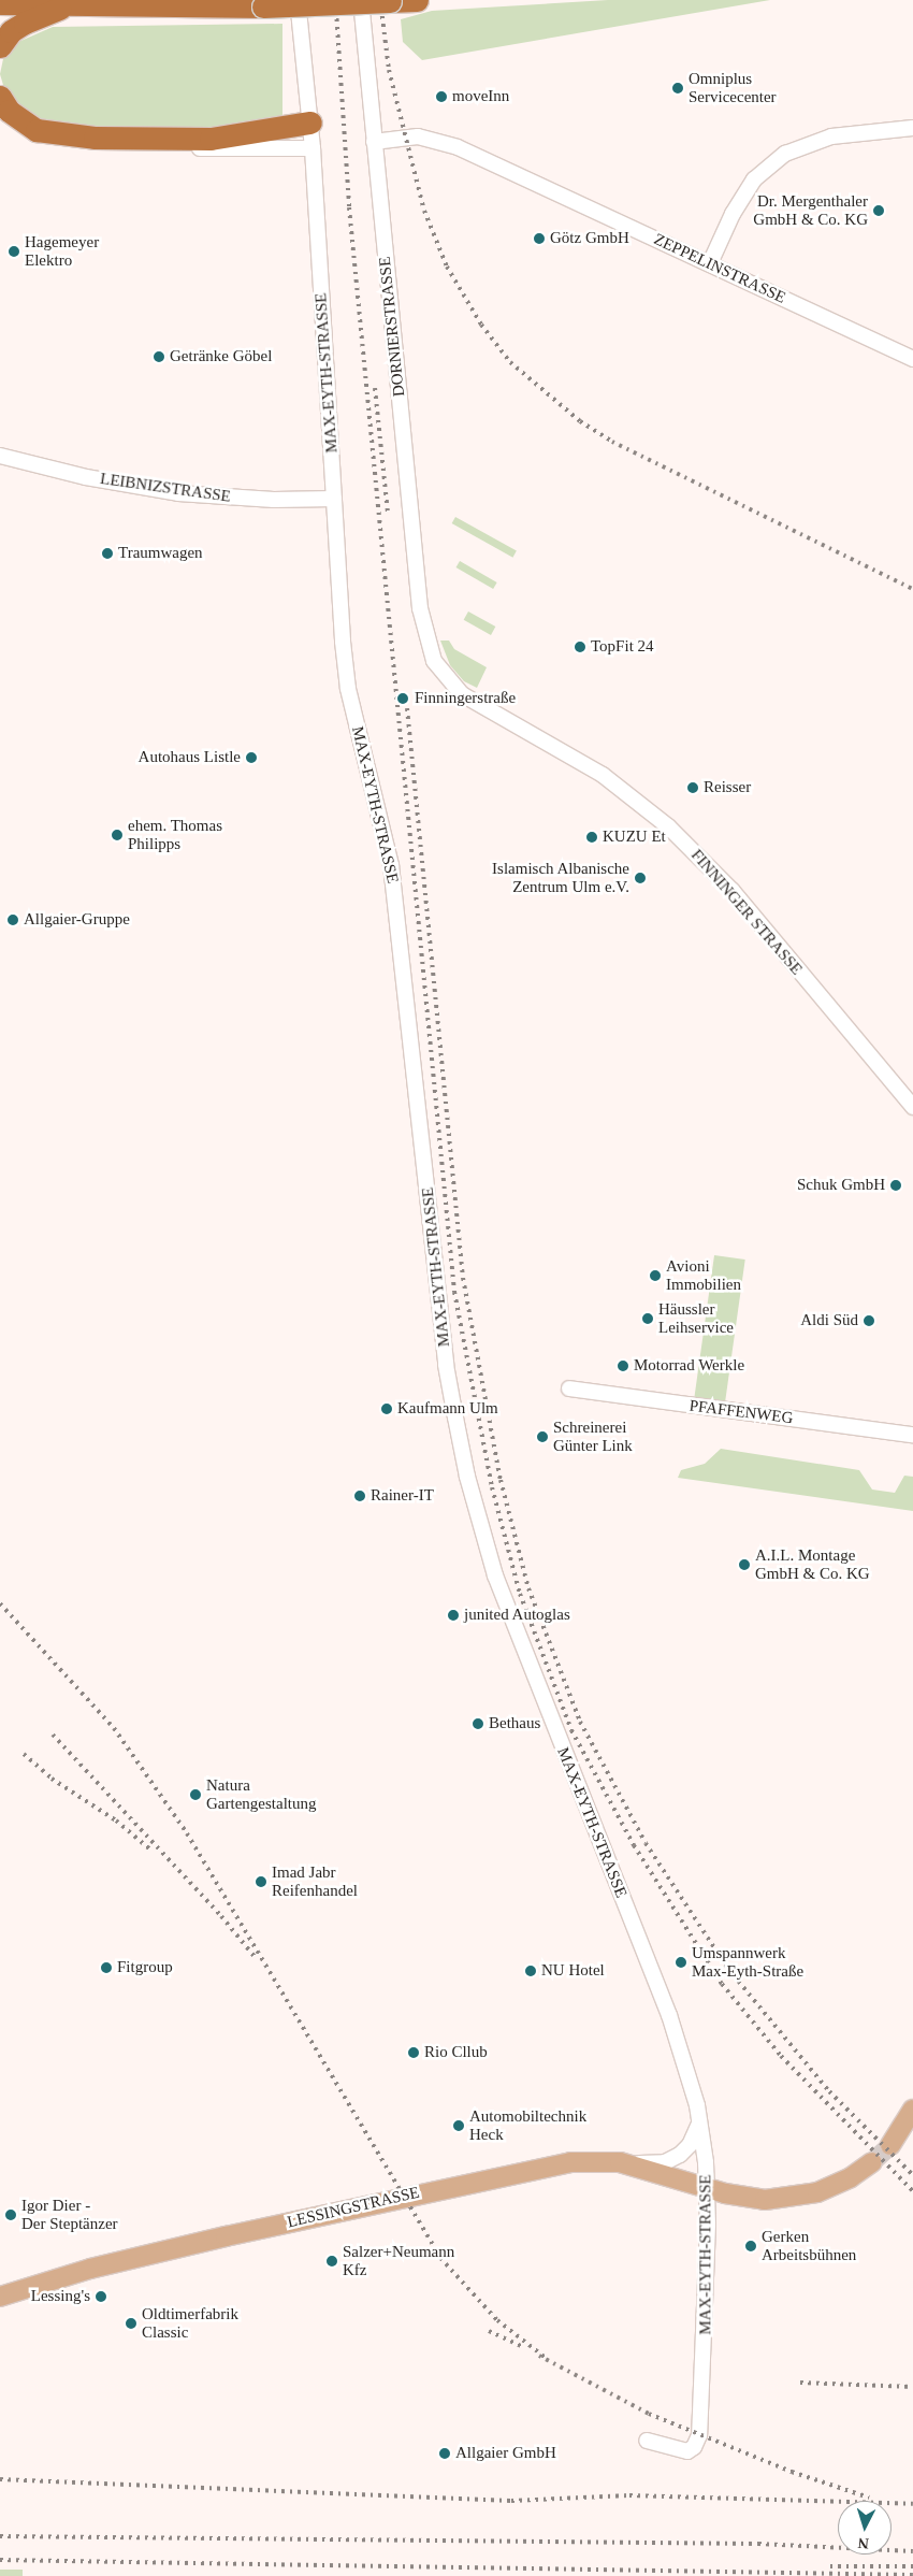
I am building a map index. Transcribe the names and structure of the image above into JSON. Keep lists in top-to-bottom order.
{
  "streets": {
    "main road": ["LESSINGSTRASSE"],
    "street": [
      "ZEPPELINSTRASSE",
      "DORNIERSTRASSE",
      "MAX-EYTH-STRASSE",
      "LEIBNIZSTRASSE",
      "FINNINGER STRASSE",
      "PFAFFENWEG"
    ]
  },
  "crossings": [
    ["ZEPPELINSTRASSE", "DORNIERSTRASSE"],
    ["DORNIERSTRASSE", "FINNINGER STRASSE"],
    ["MAX-EYTH-STRASSE", "LEIBNIZSTRASSE"],
    ["MAX-EYTH-STRASSE", "LESSINGSTRASSE"]
  ],
  "places": [
    "Omniplus Servicecenter",
    "moveInn",
    "Dr. Mergenthaler GmbH & Co. KG",
    "Götz GmbH",
    "Hagemeyer Elektro",
    "Getränke Göbel",
    "Traumwagen",
    "TopFit 24",
    "Finningerstraße",
    "Autohaus Listle",
    "Reisser",
    "ehem. Thomas Philipps",
    "KUZU Et",
    "Islamisch Albanische Zentrum Ulm e.V.",
    "Allgaier-Gruppe",
    "Schuk GmbH",
    "Avioni Immobilien",
    "Häussler Leihservice",
    "Aldi Süd",
    "Motorrad Werkle",
    "Kaufmann Ulm",
    "Schreinerei Günter Link",
    "Rainer-IT",
    "A.I.L. Montage GmbH & Co. KG",
    "junited Autoglas",
    "Bethaus",
    "Natura Gartengestaltung",
    "Imad Jabr Reifenhandel",
    "Umspannwerk Max-Eyth-Straße",
    "Fitgroup",
    "NU Hotel",
    "Rio Cllub",
    "Automobiltechnik Heck",
    "Igor Dier - Der Steptänzer",
    "Gerken Arbeitsbühnen",
    "Salzer+Neumann Kfz",
    "Lessing's",
    "Oldtimerfabrik Classic",
    "Allgaier GmbH"
  ],
  "north": "bottom"
}
